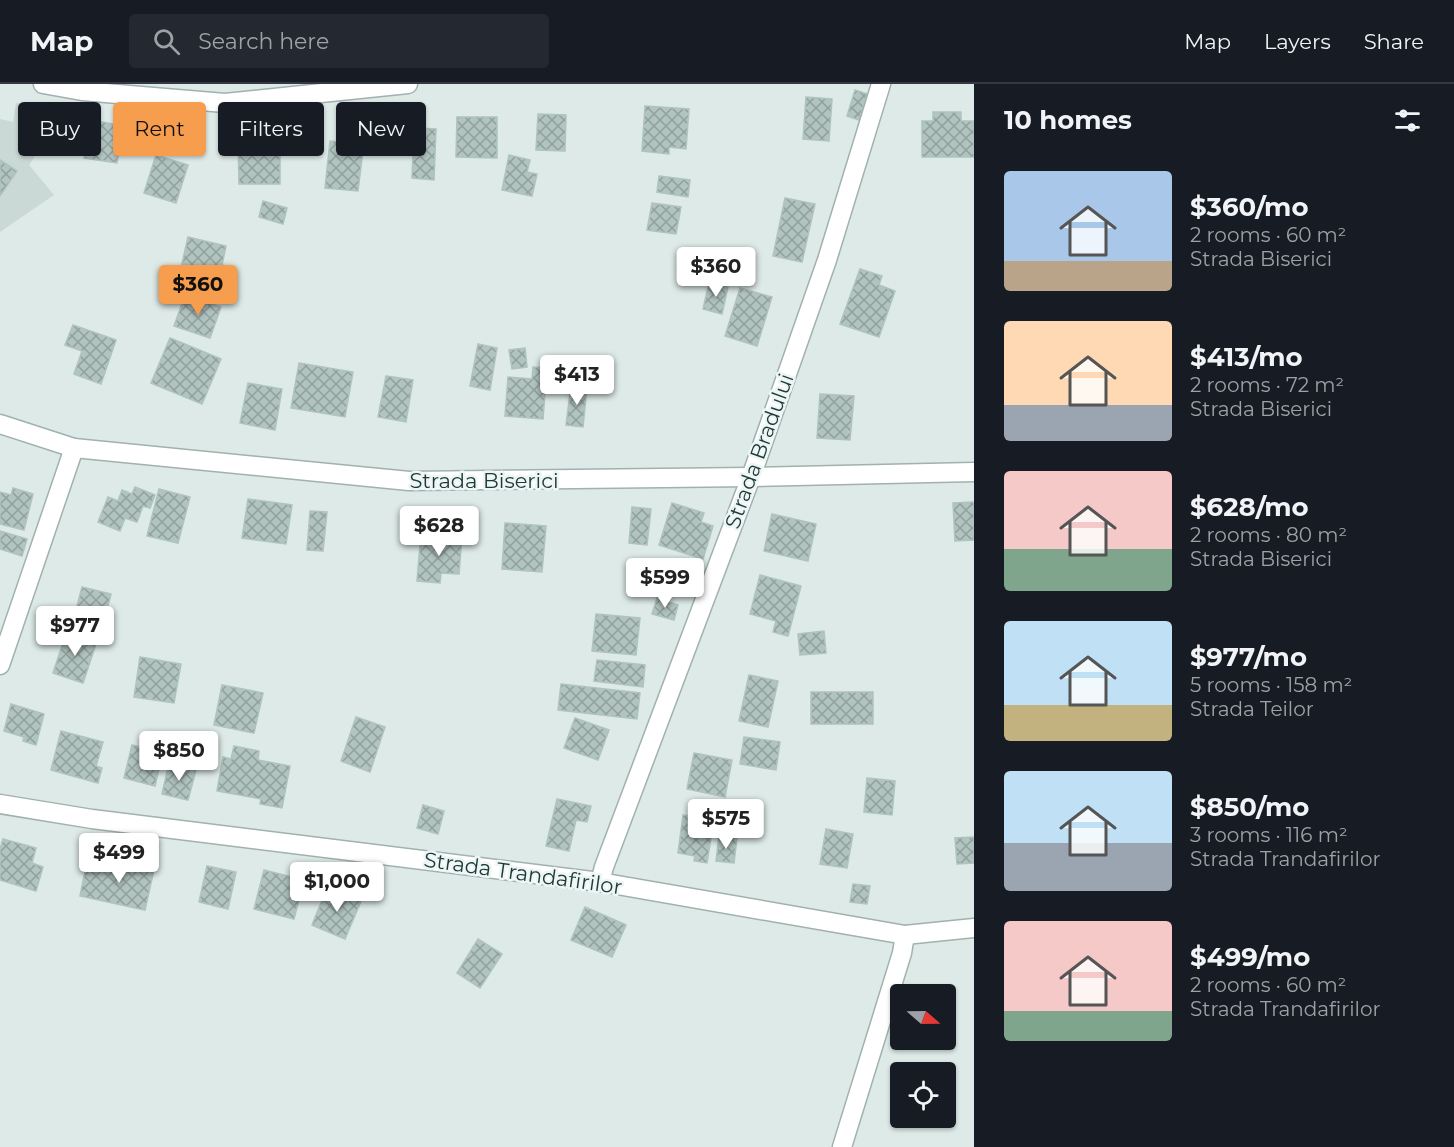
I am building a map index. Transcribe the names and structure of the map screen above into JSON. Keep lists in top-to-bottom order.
{
  "streets": {
    "street": ["Strada Bradului", "Strada Biserici", "Strada Trandafirilor"]
  },
  "crossings": [
    ["Strada Bradului", "Strada Biserici"],
    ["Strada Bradului", "Strada Trandafirilor"]
  ],
  "north": "right",
  "page": {
    "header": "Map",
    "search": "Search here",
    "nav": ["Map", "Layers", "Share"],
    "heading": "10 homes",
    "chip": [
      "Buy",
      "Rent",
      "Filters",
      "New"
    ],
    "list": [
      {
        "name": "$360/mo",
        "note": "2 rooms · 60 m² · Strada Biserici"
      },
      {
        "name": "$413/mo",
        "note": "2 rooms · 72 m² · Strada Biserici"
      },
      {
        "name": "$628/mo",
        "note": "2 rooms · 80 m² · Strada Biserici"
      },
      {
        "name": "$977/mo",
        "note": "5 rooms · 158 m² · Strada Teilor"
      },
      {
        "name": "$850/mo",
        "note": "3 rooms · 116 m² · Strada Trandafirilor"
      },
      {
        "name": "$499/mo",
        "note": "2 rooms · 60 m² · Strada Trandafirilor"
      }
    ],
    "price": [
      "$360",
      "$360",
      "$413",
      "$628",
      "$599",
      "$977",
      "$850",
      "$575",
      "$499",
      "$1,000"
    ]
  }
}
